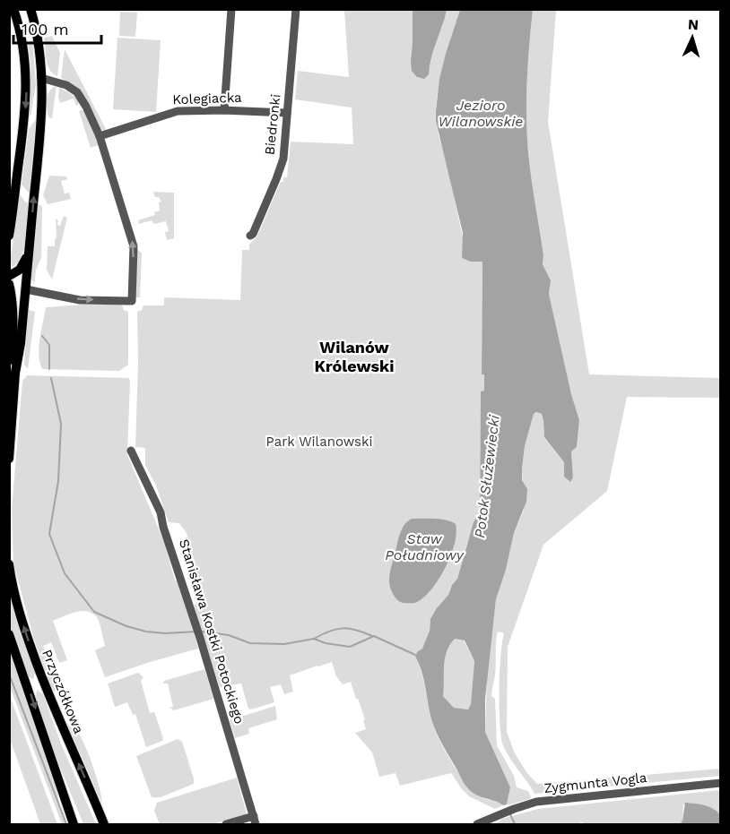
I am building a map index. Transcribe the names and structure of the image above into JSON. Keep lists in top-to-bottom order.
{
  "streets": {
    "main road": ["Przyczółkowa"],
    "street": [
      "Kolegiacka",
      "Biedronki",
      "Stanisława Kostki Potockiego",
      "Zygmunta Vogla"
    ]
  },
  "crossings": [
    ["Kolegiacka", "Biedronki"]
  ],
  "districts": ["Wilanów Królewski"],
  "water": ["Jezioro Wilanowskie", "Potok Służewiecki", "Staw Południowy"],
  "parks": ["Park Wilanowski"],
  "scale_bar": "100 m",
  "north": "top"
}
